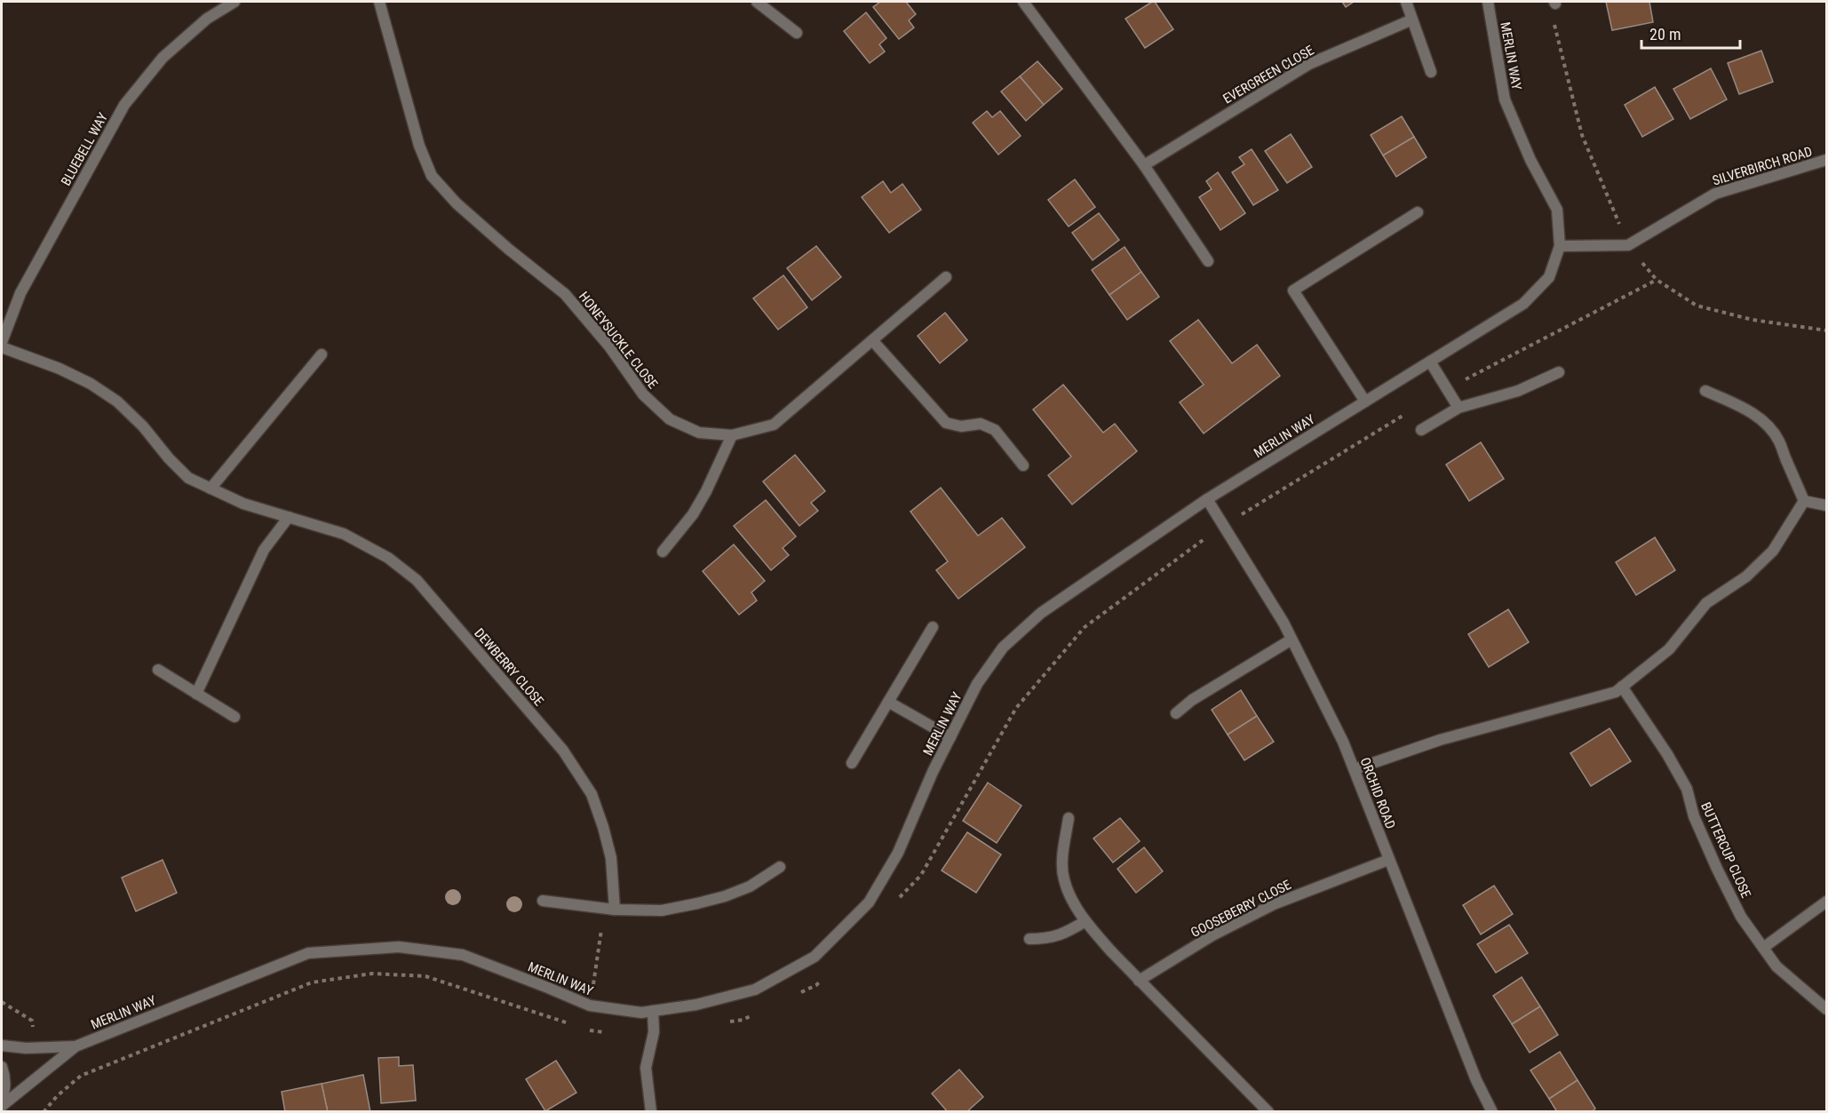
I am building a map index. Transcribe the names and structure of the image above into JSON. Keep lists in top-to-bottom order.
{
  "streets": {
    "street": [
      "MERLIN WAY",
      "EVERGREEN CLOSE",
      "BLUEBELL WAY",
      "SILVERBIRCH ROAD",
      "HONEYSUCKLE CLOSE",
      "DEWBERRY CLOSE",
      "ORCHID ROAD",
      "BUTTERCUP CLOSE",
      "GOOSEBERRY CLOSE"
    ]
  },
  "crossings": [
    ["MERLIN WAY", "SILVERBIRCH ROAD"],
    ["MERLIN WAY", "ORCHID ROAD"],
    ["ORCHID ROAD", "GOOSEBERRY CLOSE"]
  ],
  "scale_bar": "20 m"
}
